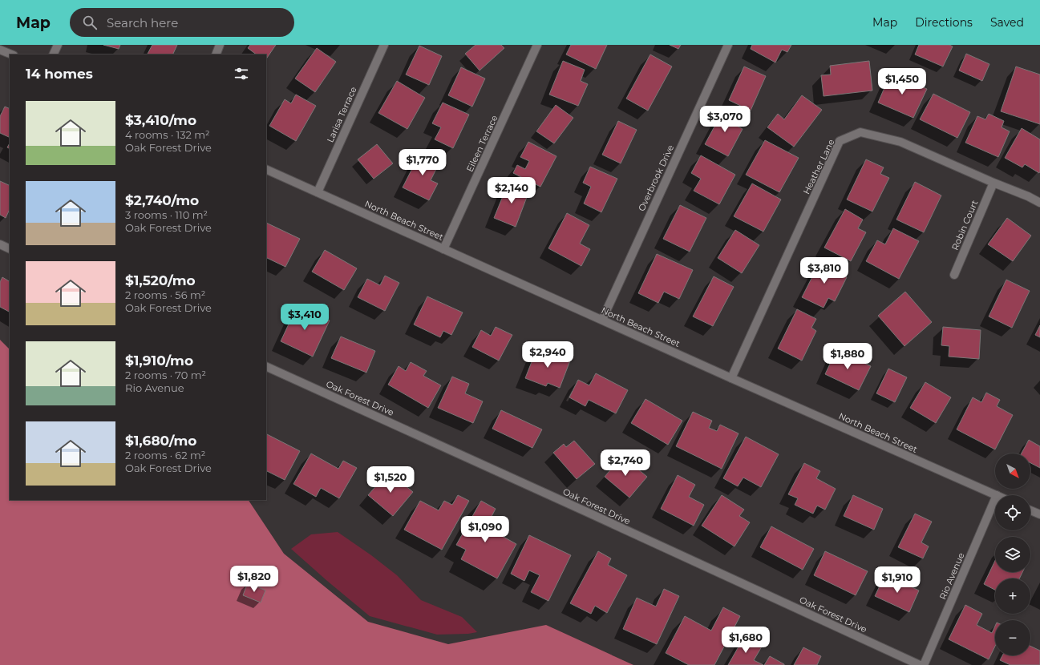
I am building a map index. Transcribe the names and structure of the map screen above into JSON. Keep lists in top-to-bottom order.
{
  "streets": {
    "street": [
      "Larisa Terrace",
      "Eileen Terrace",
      "Heather Lane",
      "Overbrook Drive",
      "North Beach Street",
      "Robin Court",
      "Oak Forest Drive",
      "Rio Avenue"
    ]
  },
  "crossings": [
    ["Larisa Terrace", "North Beach Street"],
    ["Eileen Terrace", "North Beach Street"],
    ["Heather Lane", "North Beach Street"],
    ["Heather Lane", "Robin Court"],
    ["Overbrook Drive", "North Beach Street"]
  ],
  "north": "bottom right",
  "page": {
    "header": "Map",
    "search": "Search here",
    "nav": ["Map", "Directions", "Saved"],
    "heading": "14 homes",
    "price": [
      "$1,450",
      "$3,070",
      "$1,770",
      "$2,140",
      "$3,810",
      "$3,410",
      "$2,940",
      "$1,880",
      "$2,740",
      "$1,520",
      "$1,090",
      "$1,820",
      "$1,910",
      "$1,680"
    ],
    "list": [
      {
        "name": "$3,410/mo",
        "note": "4 rooms · 132 m² · Oak Forest Drive"
      },
      {
        "name": "$2,740/mo",
        "note": "3 rooms · 110 m² · Oak Forest Drive"
      },
      {
        "name": "$1,520/mo",
        "note": "2 rooms · 56 m² · Oak Forest Drive"
      },
      {
        "name": "$1,910/mo",
        "note": "2 rooms · 70 m² · Rio Avenue"
      },
      {
        "name": "$1,680/mo",
        "note": "2 rooms · 62 m² · Oak Forest Drive"
      }
    ],
    "map_buttons": ["+", "−"]
  }
}
